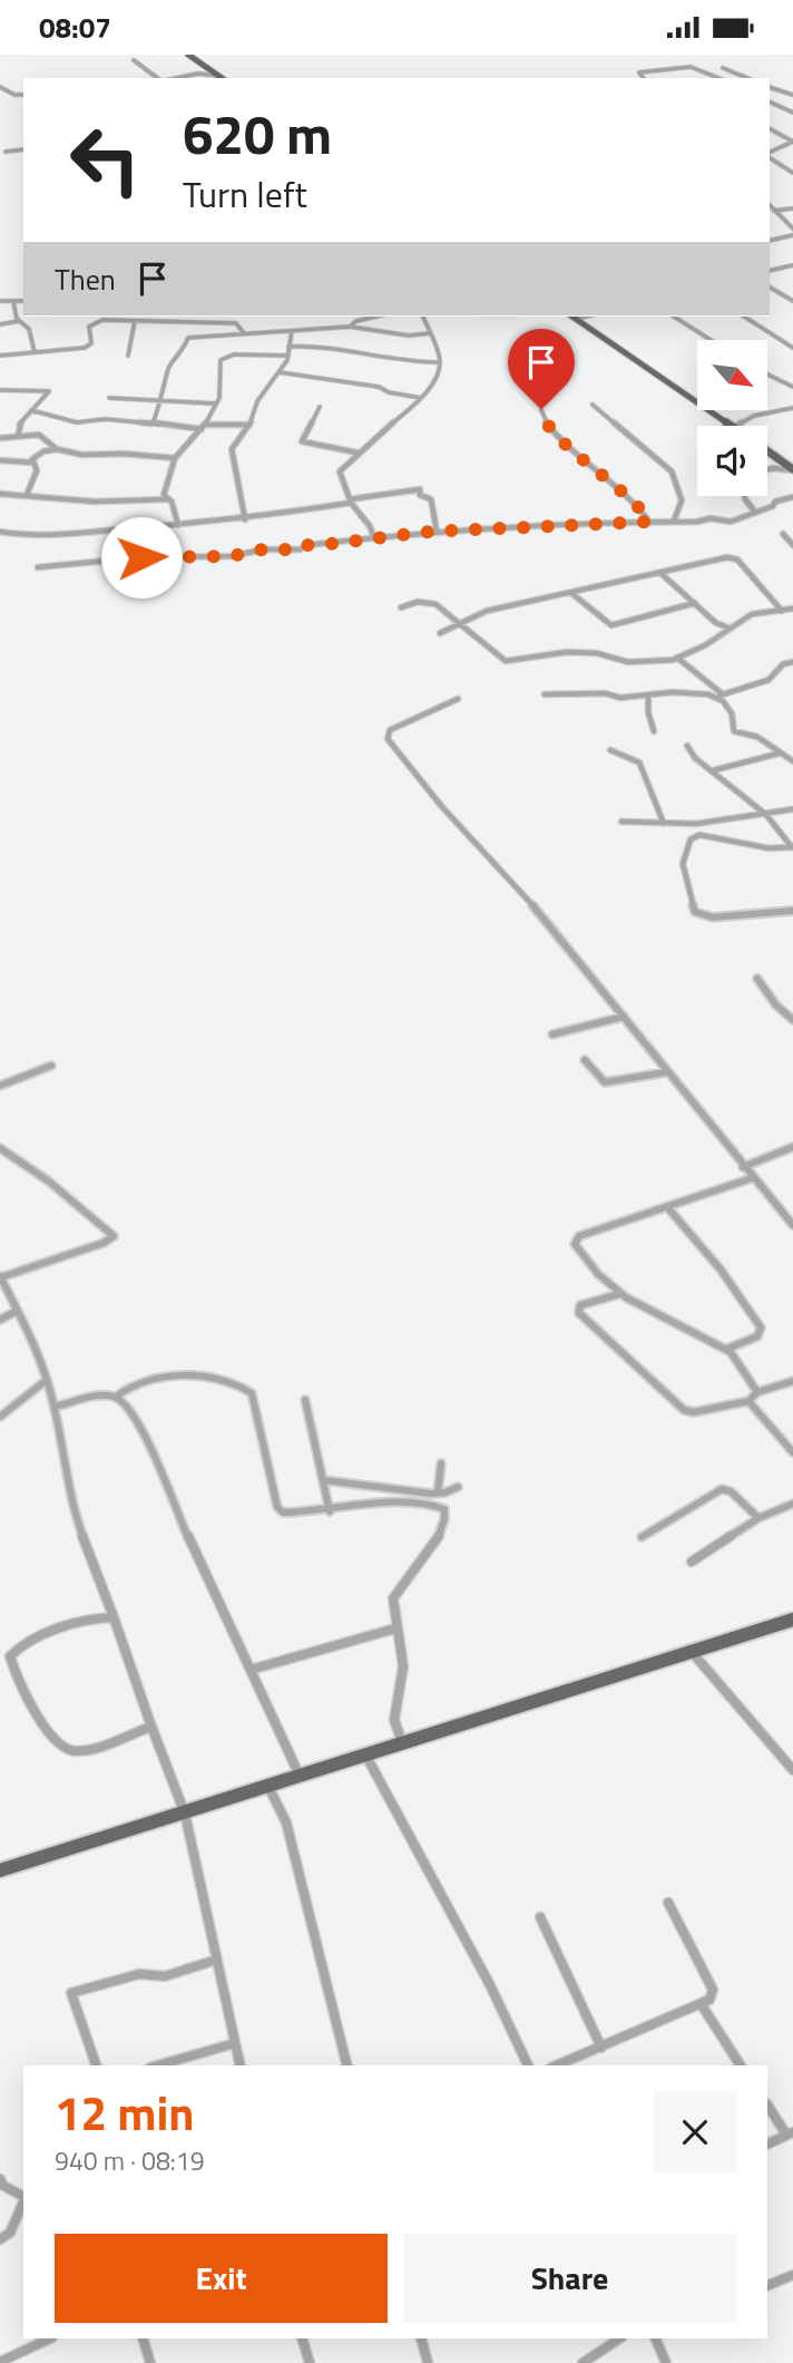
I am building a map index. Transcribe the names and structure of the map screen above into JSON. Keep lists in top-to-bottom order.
{
  "north": "bottom right",
  "page": {
    "status": "08:07",
    "turn": ["620 m", "Turn left"],
    "then": "Then",
    "heading": ["12 min", "940 m · 08:19"],
    "buttons": ["Exit", "Share"]
  }
}
